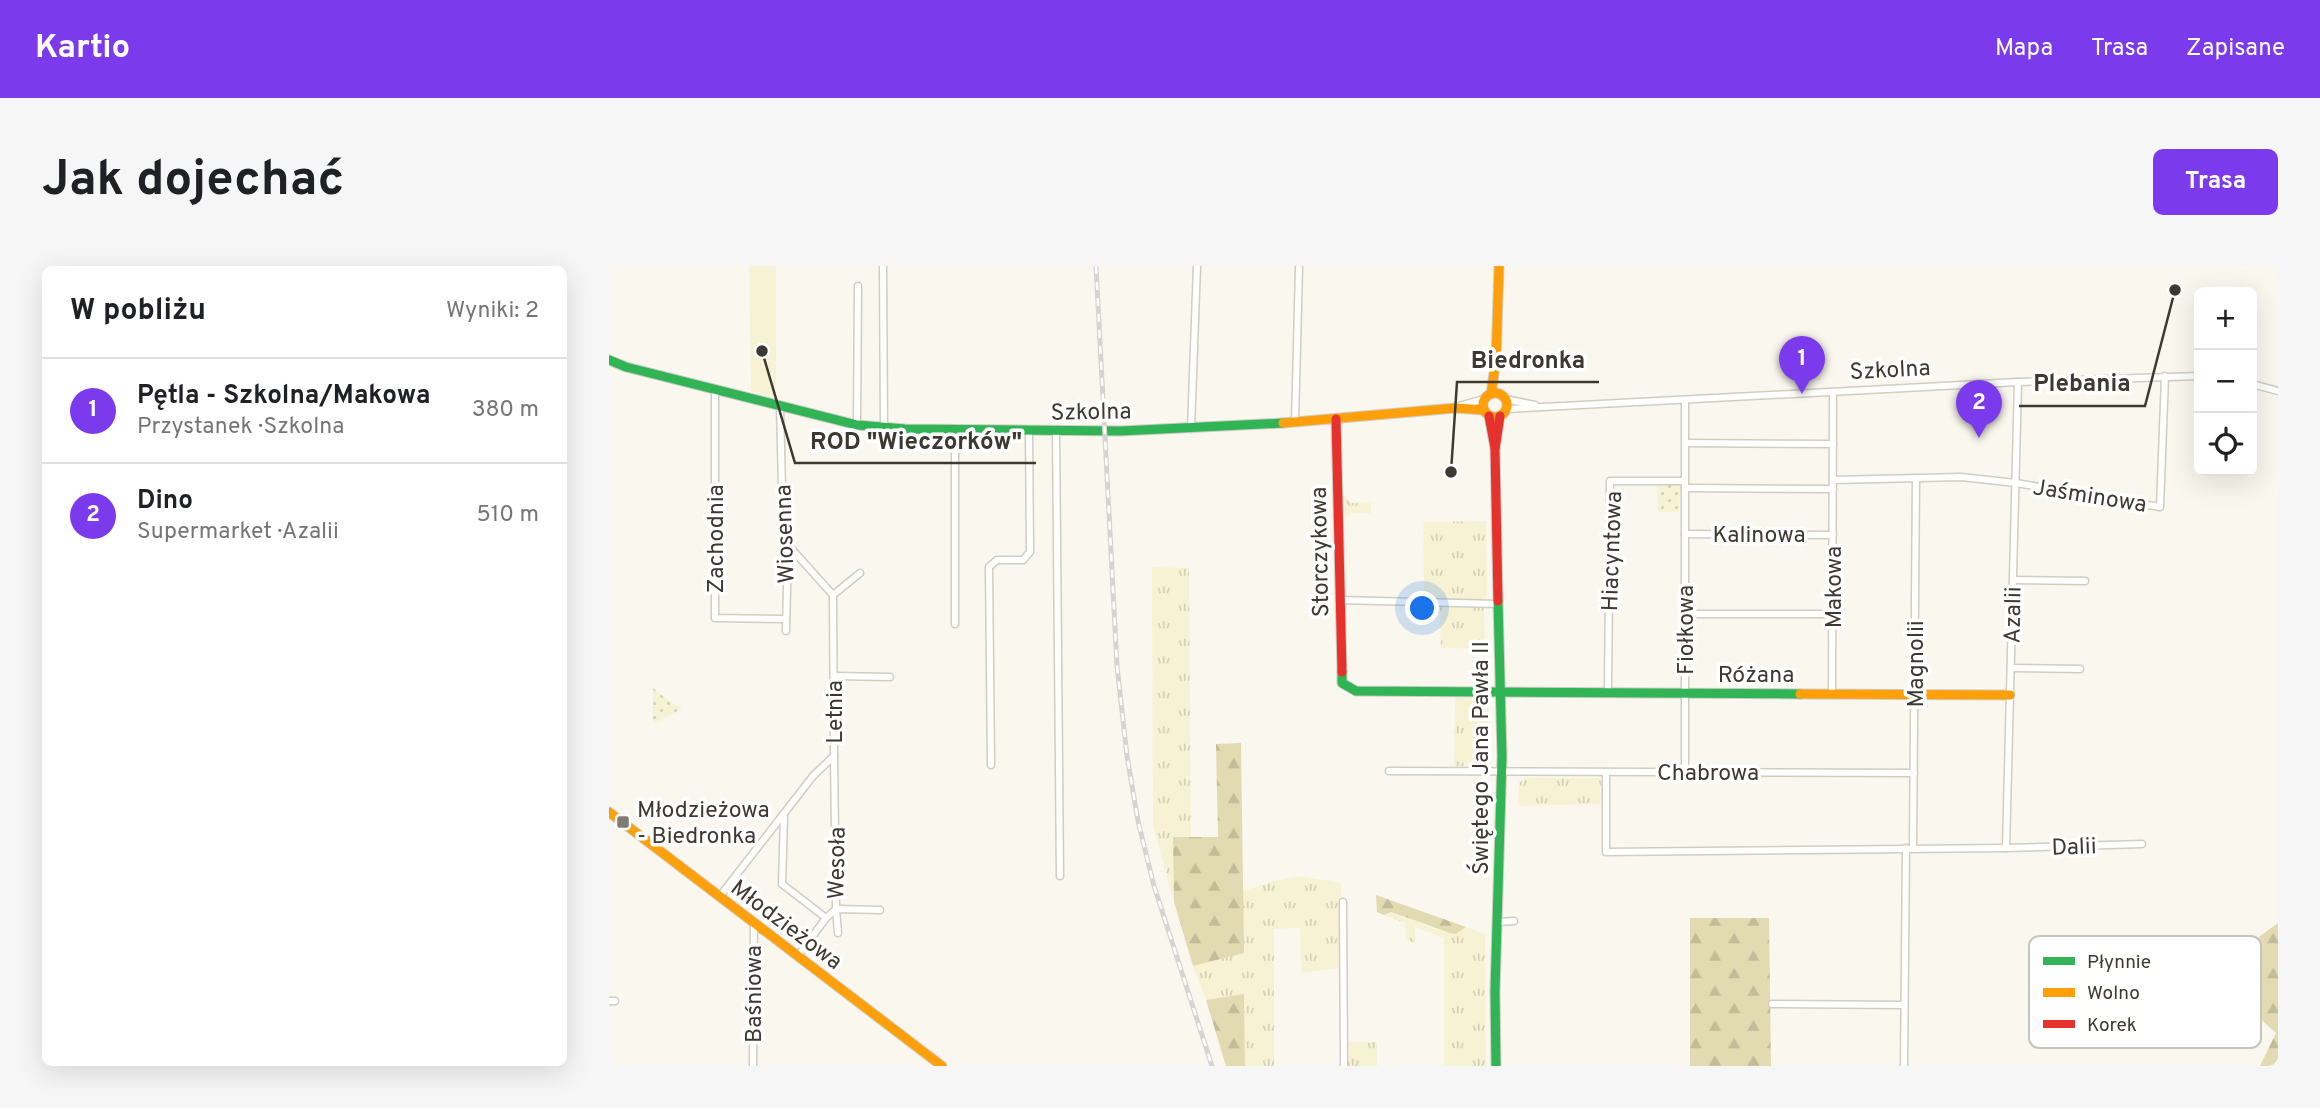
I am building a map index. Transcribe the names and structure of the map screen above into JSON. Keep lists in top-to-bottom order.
{
  "streets": {
    "street": [
      "Szkolna",
      "Jaśminowa",
      "Wiosenna",
      "Kalinowa",
      "Zachodnia",
      "Hiacyntowa",
      "Storczykowa",
      "Makowa",
      "Azalii",
      "Fiołkowa",
      "Magnolii",
      "Różana",
      "Letnia",
      "Świętego Jana Pawła II",
      "Chabrowa",
      "Dalii",
      "Wesoła",
      "Młodzieżowa",
      "Baśniowa"
    ]
  },
  "crossings": [
    ["Szkolna", "Jaśminowa"],
    ["Szkolna", "Wiosenna"],
    ["Szkolna", "Zachodnia"],
    ["Szkolna", "Storczykowa"],
    ["Szkolna", "Makowa"],
    ["Szkolna", "Azalii"],
    ["Szkolna", "Fiołkowa"],
    ["Szkolna", "Świętego Jana Pawła II"],
    ["Jaśminowa", "Azalii"],
    ["Wiosenna", "Zachodnia"],
    ["Kalinowa", "Makowa"],
    ["Kalinowa", "Fiołkowa"],
    ["Hiacyntowa", "Fiołkowa"],
    ["Hiacyntowa", "Różana"],
    ["Storczykowa", "Różana"],
    ["Makowa", "Różana"],
    ["Azalii", "Różana"],
    ["Azalii", "Dalii"],
    ["Fiołkowa", "Różana"],
    ["Fiołkowa", "Chabrowa"],
    ["Magnolii", "Różana"],
    ["Magnolii", "Chabrowa"],
    ["Magnolii", "Dalii"],
    ["Różana", "Świętego Jana Pawła II"],
    ["Letnia", "Wesoła"],
    ["Letnia", "Młodzieżowa"],
    ["Świętego Jana Pawła II", "Chabrowa"],
    ["Chabrowa", "Dalii"],
    ["Wesoła", "Młodzieżowa"],
    ["Młodzieżowa", "Baśniowa"]
  ],
  "places": {
    "other": ["Plebania", "ROD \"Wieczorków\"", "Biedronka"],
    "transit": ["Młodzieżowa - Biedronka"]
  },
  "legend": ["Płynnie", "Wolno", "Korek"],
  "page": {
    "header": "Kartio",
    "nav": ["Mapa", "Trasa", "Zapisane"],
    "buttons": "Trasa",
    "title": "Jak dojechać",
    "heading": ["W pobliżu", "Wyniki: 2"],
    "map_buttons": ["+", "−"],
    "pins": ["1", "2"],
    "list": [
      {
        "mark": "1",
        "name": "Pętla - Szkolna/Makowa",
        "note": "Przystanek · Szkolna",
        "value": "380 m"
      },
      {
        "mark": "2",
        "name": "Dino",
        "note": "Supermarket · Azalii",
        "value": "510 m"
      }
    ]
  }
}
